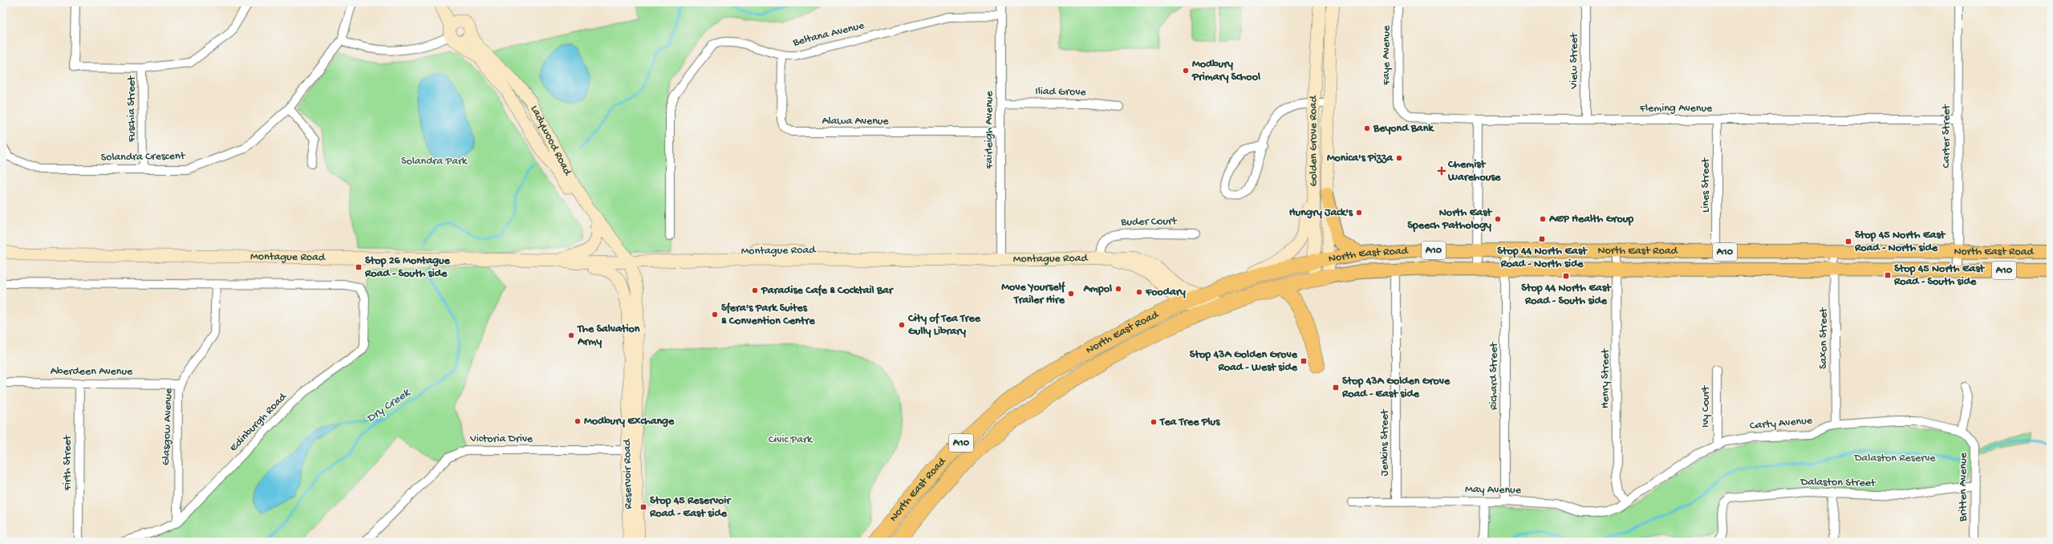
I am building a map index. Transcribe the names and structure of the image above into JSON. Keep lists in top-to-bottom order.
{
  "streets": {
    "highway": ["A10", "North East Road"],
    "main road": [
      "Ladywood Road",
      "Golden Grove Road",
      "Montague Road",
      "Reservoir Road"
    ],
    "street": [
      "Beltana Avenue",
      "Faye Avenue",
      "View Street",
      "Iliad Grove",
      "Fleming Avenue",
      "Fuschia Street",
      "Alawa Avenue",
      "Fairleigh Avenue",
      "Carter Street",
      "Solandra Crescent",
      "Lines Street",
      "Buder Court",
      "Saxon Street",
      "Aberdeen Avenue",
      "Richard Street",
      "Henry Street",
      "Ivy Court",
      "Edinburgh Road",
      "Carty Avenue",
      "Glasgow Avenue",
      "Victoria Drive",
      "Jenkins Street",
      "Firth Street",
      "Dalaston Street",
      "Britten Avenue",
      "May Avenue"
    ]
  },
  "crossings": [
    ["Beltana Avenue", "Alawa Avenue"],
    ["Beltana Avenue", "Fairleigh Avenue"],
    ["Faye Avenue", "Fleming Avenue"],
    ["View Street", "Fleming Avenue"],
    ["Iliad Grove", "Fairleigh Avenue"],
    ["Fleming Avenue", "Carter Street"],
    ["Fleming Avenue", "Lines Street"],
    ["Fuschia Street", "Solandra Crescent"],
    ["Alawa Avenue", "Fairleigh Avenue"],
    ["Fairleigh Avenue", "Montague Road"],
    ["Carter Street", "North East Road"],
    ["Ladywood Road", "Montague Road"],
    ["Ladywood Road", "Reservoir Road"],
    ["Golden Grove Road", "North East Road"],
    ["Lines Street", "North East Road"],
    ["Buder Court", "Montague Road"],
    ["Montague Road", "North East Road"],
    ["Montague Road", "Reservoir Road"],
    ["North East Road", "Saxon Street"],
    ["North East Road", "Richard Street"],
    ["North East Road", "Henry Street"],
    ["North East Road", "Jenkins Street"],
    ["Saxon Street", "Carty Avenue"],
    ["Aberdeen Avenue", "Glasgow Avenue"],
    ["Aberdeen Avenue", "Firth Street"],
    ["Richard Street", "May Avenue"],
    ["Henry Street", "Carty Avenue"],
    ["Henry Street", "May Avenue"],
    ["Ivy Court", "Carty Avenue"],
    ["Edinburgh Road", "Glasgow Avenue"],
    ["Carty Avenue", "Britten Avenue"],
    ["Carty Avenue", "May Avenue"],
    ["Victoria Drive", "Reservoir Road"],
    ["Jenkins Street", "May Avenue"],
    ["Dalaston Street", "Britten Avenue"]
  ],
  "water": ["Dry Creek"],
  "parks": ["Solandra Park", "Civic Park", "Dalaston Reserve"],
  "places": {
    "other": [
      "Modbury Primary School",
      "Beyond Bank",
      "Monica's Pizza",
      "Hungry Jack's",
      "North East Speech Pathology",
      "AEP Health Group",
      "Ampol",
      "Paradise Cafe & Cocktail Bar",
      "Foodary",
      "Move Yourself Trailer Hire",
      "Sfera's Park Suites & Convention Centre",
      "City of Tea Tree Gully Library",
      "The Salvation Army",
      "Modbury Exchange",
      "Tea Tree Plus"
    ],
    "health": ["Chemist Warehouse"],
    "transit": [
      "Stop 44 North East Road - North side",
      "Stop 45 North East Road - North side",
      "Stop 26 Montague Road - South side",
      "Stop 45 North East Road - South side",
      "Stop 44 North East Road - South side",
      "Stop 43A Golden Grove Road - West side",
      "Stop 43A Golden Grove Road - East side",
      "Stop 45 Reservoir Road - East side"
    ]
  }
}
